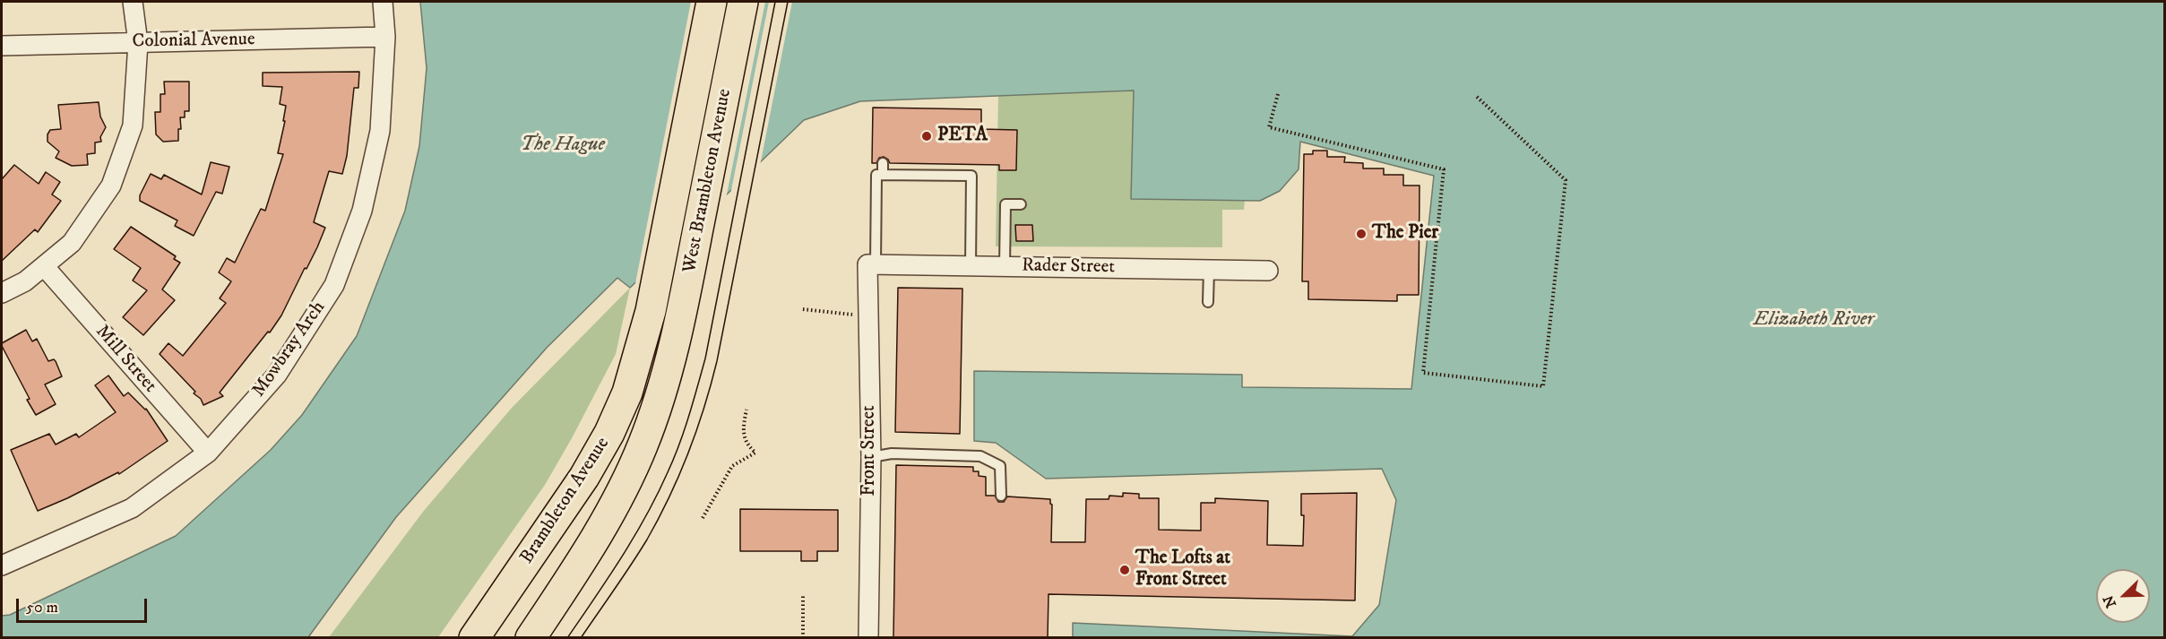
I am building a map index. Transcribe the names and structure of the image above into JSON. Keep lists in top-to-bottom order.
{
  "streets": {
    "main road": ["West Brambleton Avenue", "Brambleton Avenue"],
    "street": [
      "Colonial Avenue",
      "Rader Street",
      "Mowbray Arch",
      "Mill Street",
      "Front Street"
    ]
  },
  "crossings": [
    ["Colonial Avenue", "Mowbray Arch"],
    ["West Brambleton Avenue", "Brambleton Avenue"],
    ["Rader Street", "Front Street"],
    ["Mowbray Arch", "Mill Street"]
  ],
  "water": ["The Hague", "Elizabeth River"],
  "places": ["PETA", "The Pier", "The Lofts at Front Street"],
  "scale_bar": "50 m",
  "north": "bottom left"
}
